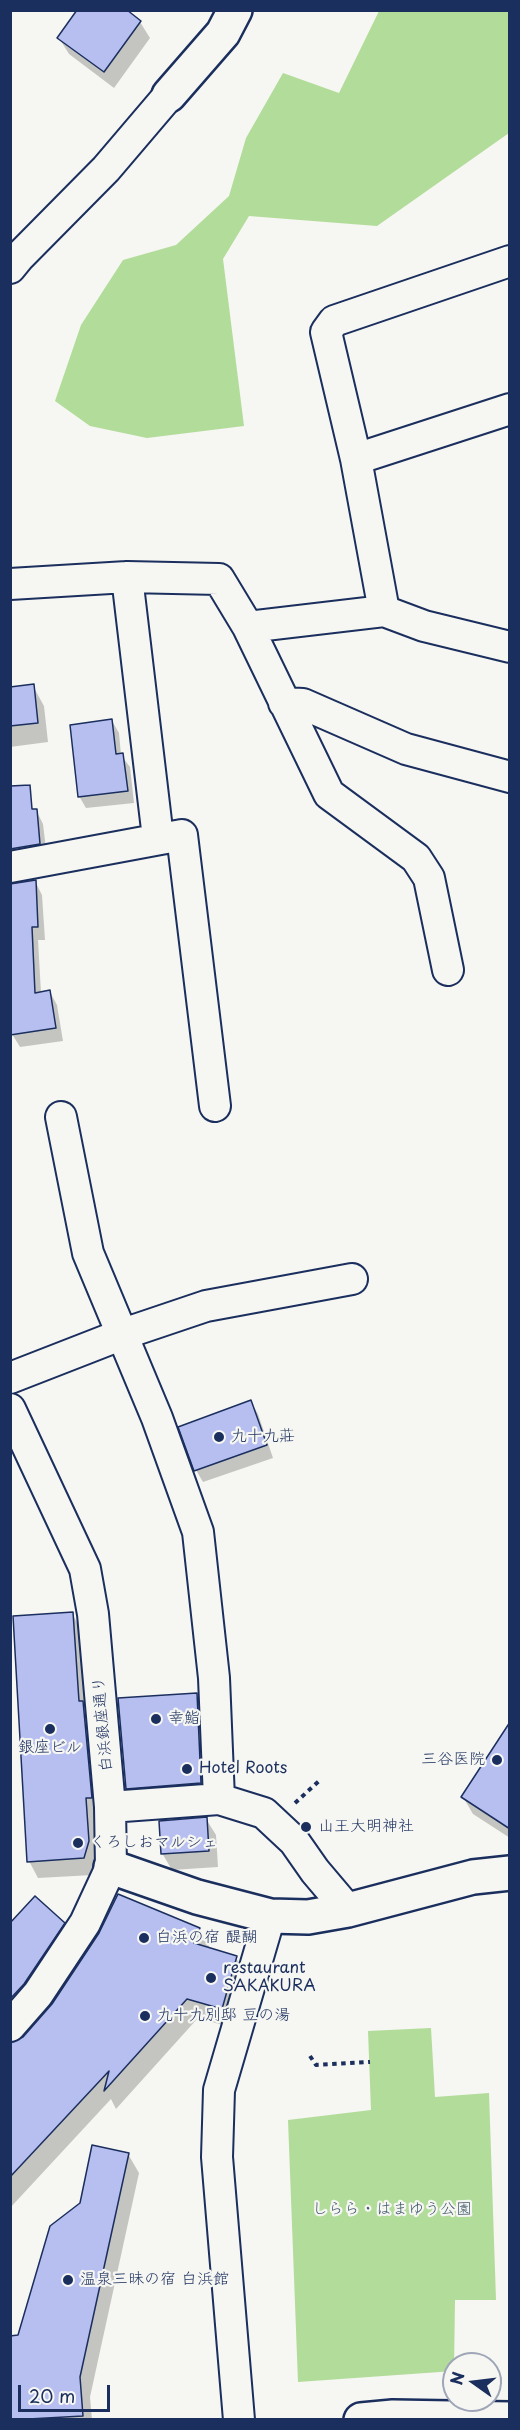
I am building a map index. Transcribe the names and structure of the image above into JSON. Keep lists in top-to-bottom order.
{
  "streets": {
    "street": ["白浜銀座通り"]
  },
  "parks": ["しらら・はまゆう公園"],
  "places": [
    "九十九莊",
    "幸鮨",
    "銀座ビル",
    "三谷医院",
    "Hotel Roots",
    "山王大明神社",
    "くろしおマルシェ",
    "白浜の宿 醍醐",
    "restaurant SAKAKURA",
    "九十九別邸 豆の湯",
    "温泉三昧の宿 白浜館"
  ],
  "scale_bar": "20 m",
  "north": "left"
}
